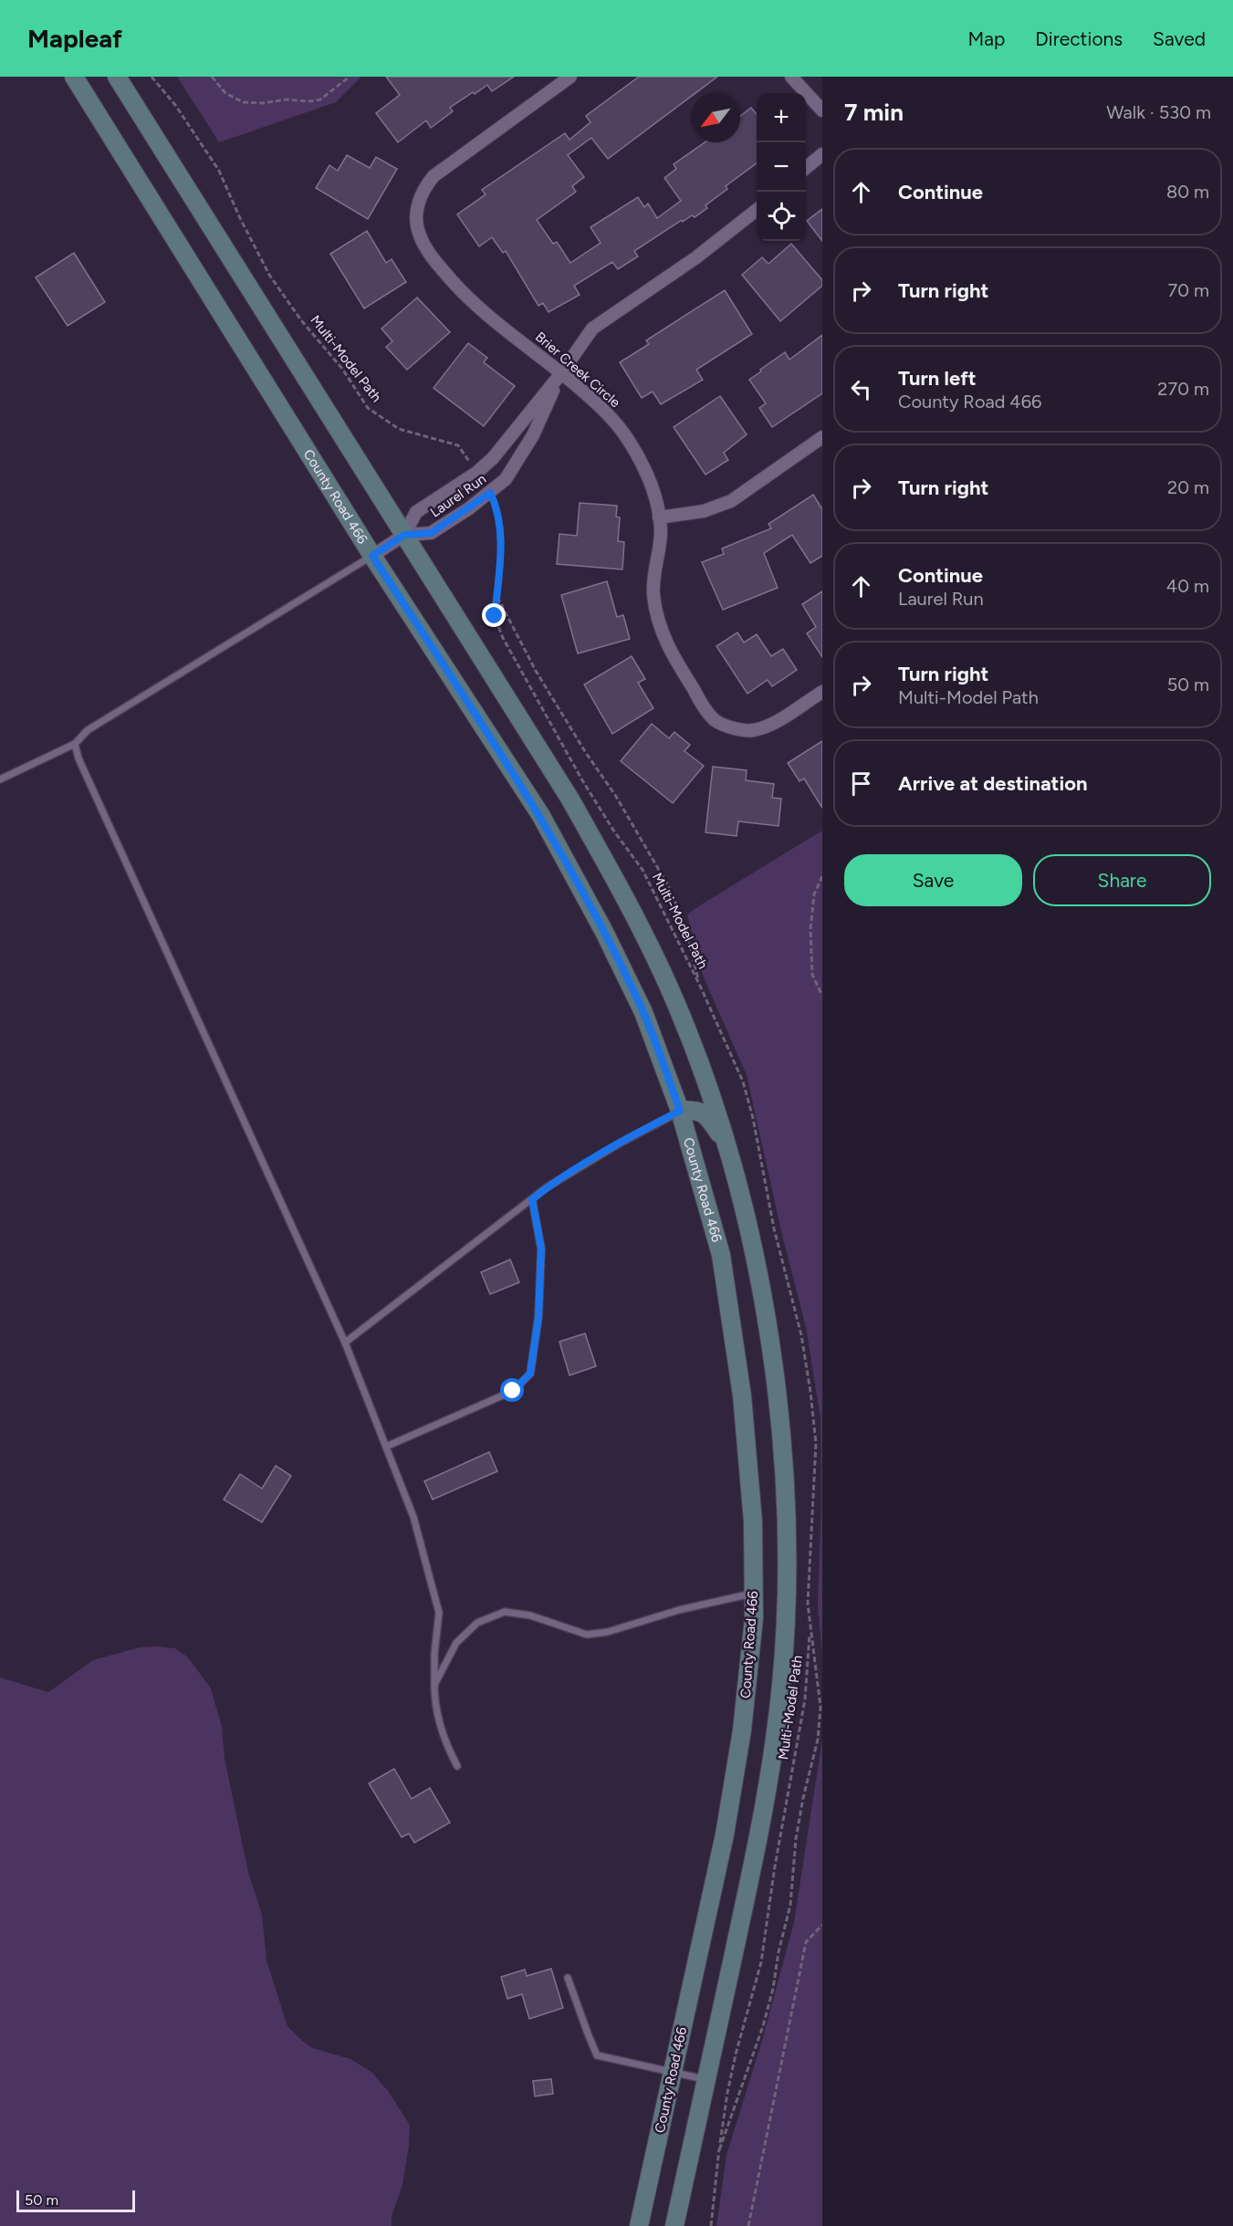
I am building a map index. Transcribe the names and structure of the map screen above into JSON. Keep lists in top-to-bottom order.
{
  "streets": {
    "main road": ["County Road 466"],
    "street": ["Brier Creek Circle", "Laurel Run"],
    "path": ["Multi-Model Path"]
  },
  "crossings": [
    ["Multi-Model Path", "Laurel Run"],
    ["Brier Creek Circle", "Laurel Run"]
  ],
  "scale_bar": "50 m",
  "north": "bottom left",
  "page": {
    "header": "Mapleaf",
    "nav": ["Map", "Directions", "Saved"],
    "heading": ["7 min", "Walk · 530 m"],
    "map_buttons": ["+", "−"],
    "list": [
      ["Continue", "80 m"],
      ["Turn right", "70 m"],
      ["Turn left", "County Road 466", "270 m"],
      ["Turn right", "20 m"],
      ["Continue", "Laurel Run", "40 m"],
      ["Turn right", "Multi-Model Path", "50 m"],
      "Arrive at destination"
    ],
    "buttons": ["Save", "Share"],
    "scale": "50 m"
  }
}
